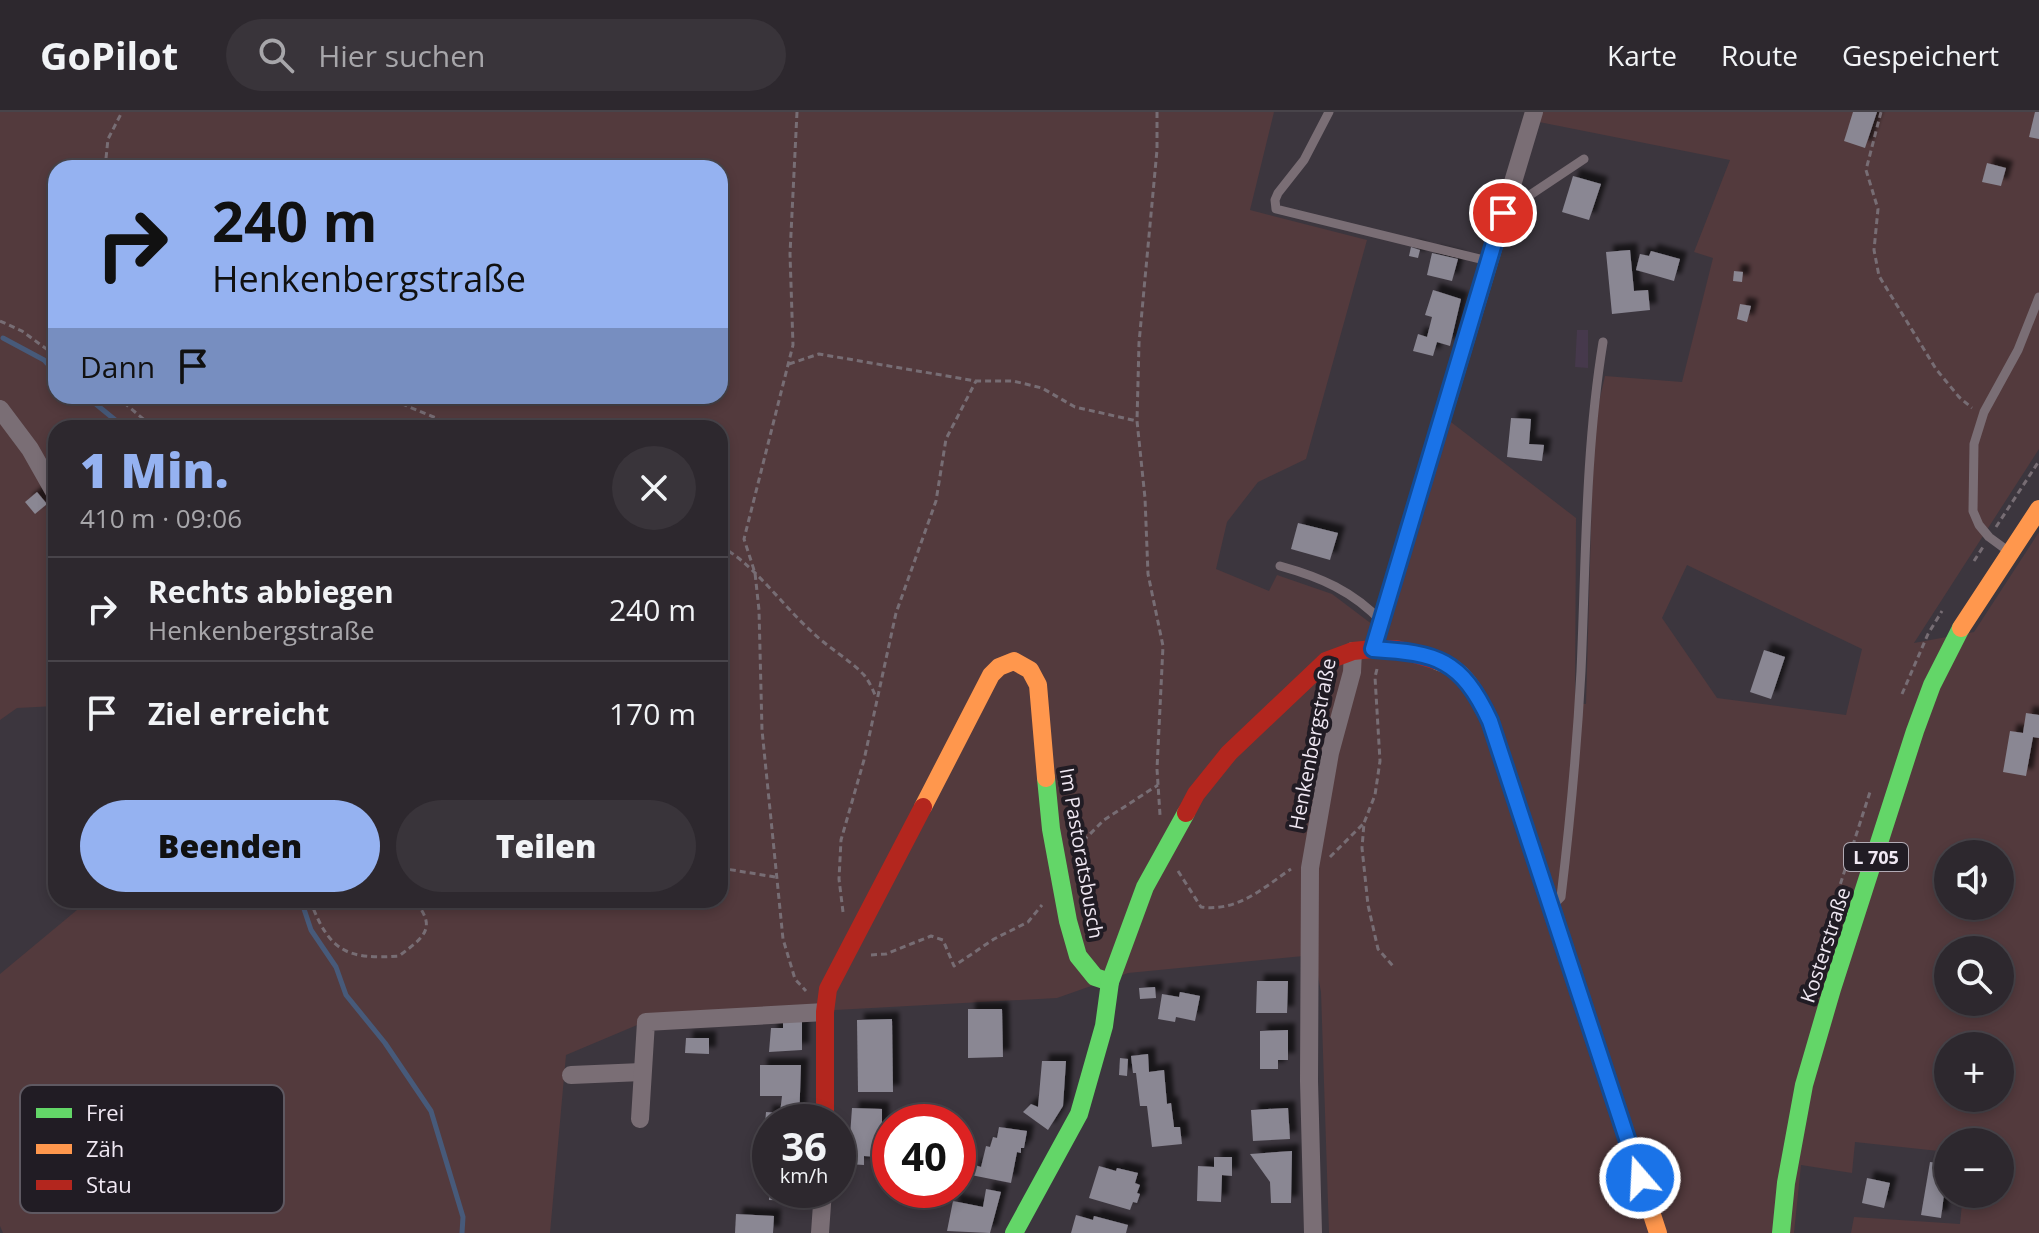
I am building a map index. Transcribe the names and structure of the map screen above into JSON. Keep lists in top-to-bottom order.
{
  "streets": {
    "street": [
      "Henkenbergstraße",
      "Im Pastoratsbusch",
      "L 705",
      "Kosterstraße"
    ]
  },
  "crossings": [
    ["Henkenbergstraße", "Im Pastoratsbusch"]
  ],
  "legend": ["Frei", "Zäh", "Stau"],
  "page": {
    "header": "GoPilot",
    "search": "Hier suchen",
    "nav": ["Karte", "Route", "Gespeichert"],
    "turn": ["240 m", "Henkenbergstraße"],
    "then": "Dann",
    "heading": ["1 Min.", "410 m · 09:06"],
    "list": [
      {
        "name": "Rechts abbiegen",
        "note": "Henkenbergstraße",
        "value": "240 m"
      },
      {
        "name": "Ziel erreicht",
        "value": "170 m"
      }
    ],
    "buttons": ["Beenden", "Teilen"],
    "map_buttons": ["+", "−"],
    "speed": "36 km/h",
    "limit": "40"
  }
}
